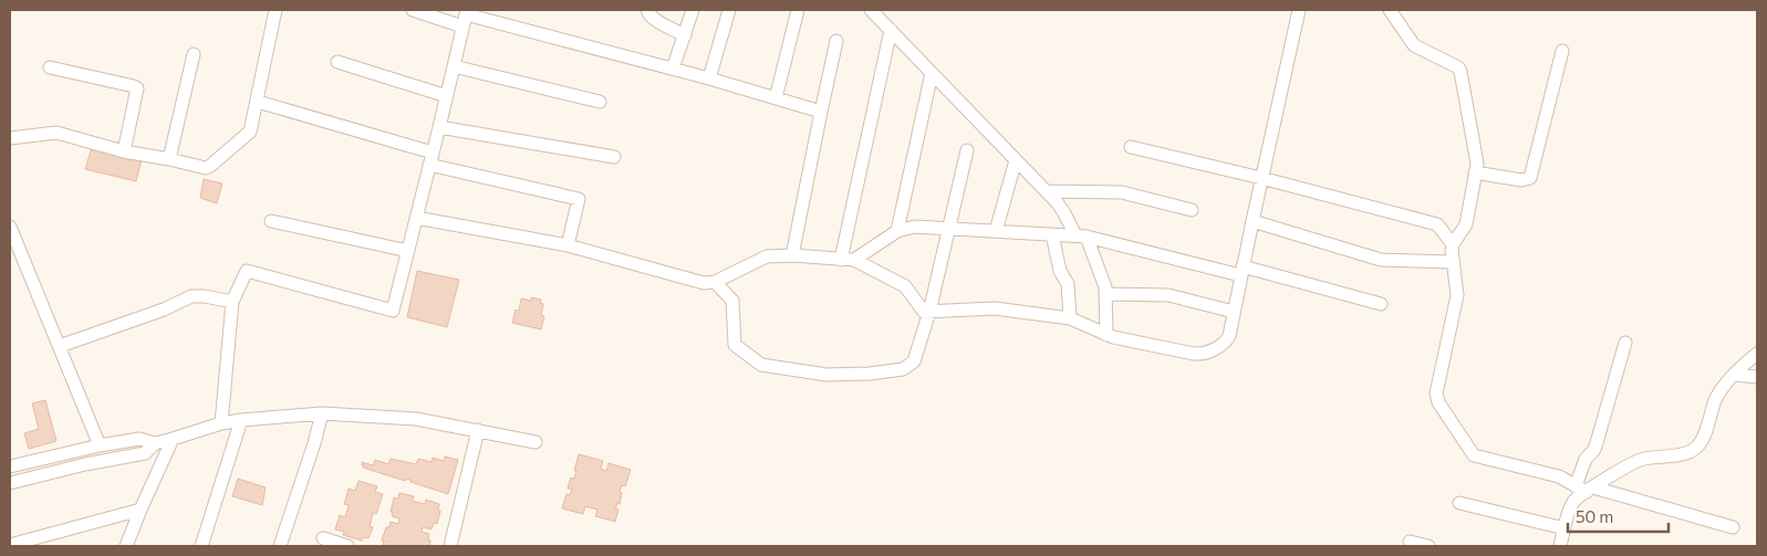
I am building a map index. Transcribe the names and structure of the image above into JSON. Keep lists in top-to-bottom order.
{
  "scale_bar": "50 m"
}
